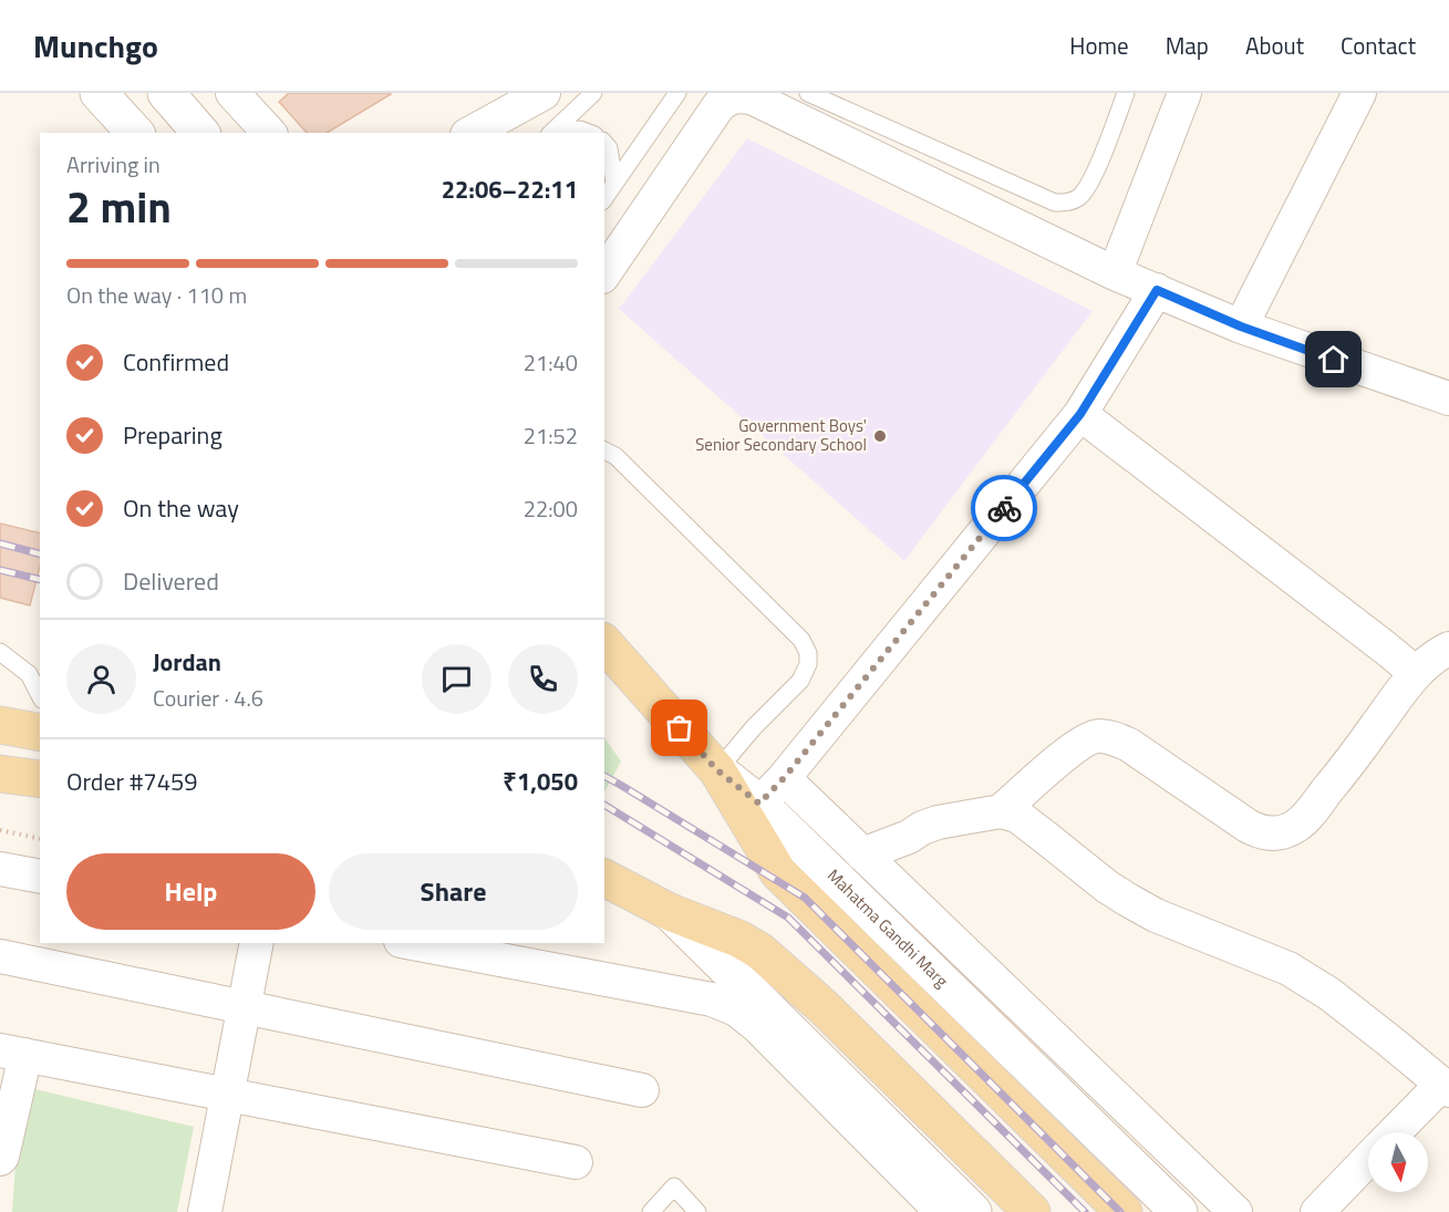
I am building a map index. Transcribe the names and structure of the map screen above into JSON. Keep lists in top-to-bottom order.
{
  "streets": {
    "main road": ["Mahatma Gandhi Marg"]
  },
  "places": ["Government Boys' Senior Secondary School"],
  "north": "bottom",
  "page": {
    "header": "Munchgo",
    "nav": [
      "Home",
      "Map",
      "About",
      "Contact"
    ],
    "heading": ["2 min", "Arriving in", "22:06–22:11"],
    "panel": [
      "Jordan",
      "Courier · 4.6",
      "Order #7459",
      "₹1,050"
    ],
    "bar": "On the way · 110 m",
    "list": [
      ["Confirmed", "21:40"],
      ["Preparing", "21:52"],
      ["On the way", "22:00"],
      "Delivered"
    ],
    "buttons": ["Help", "Share"]
  }
}
